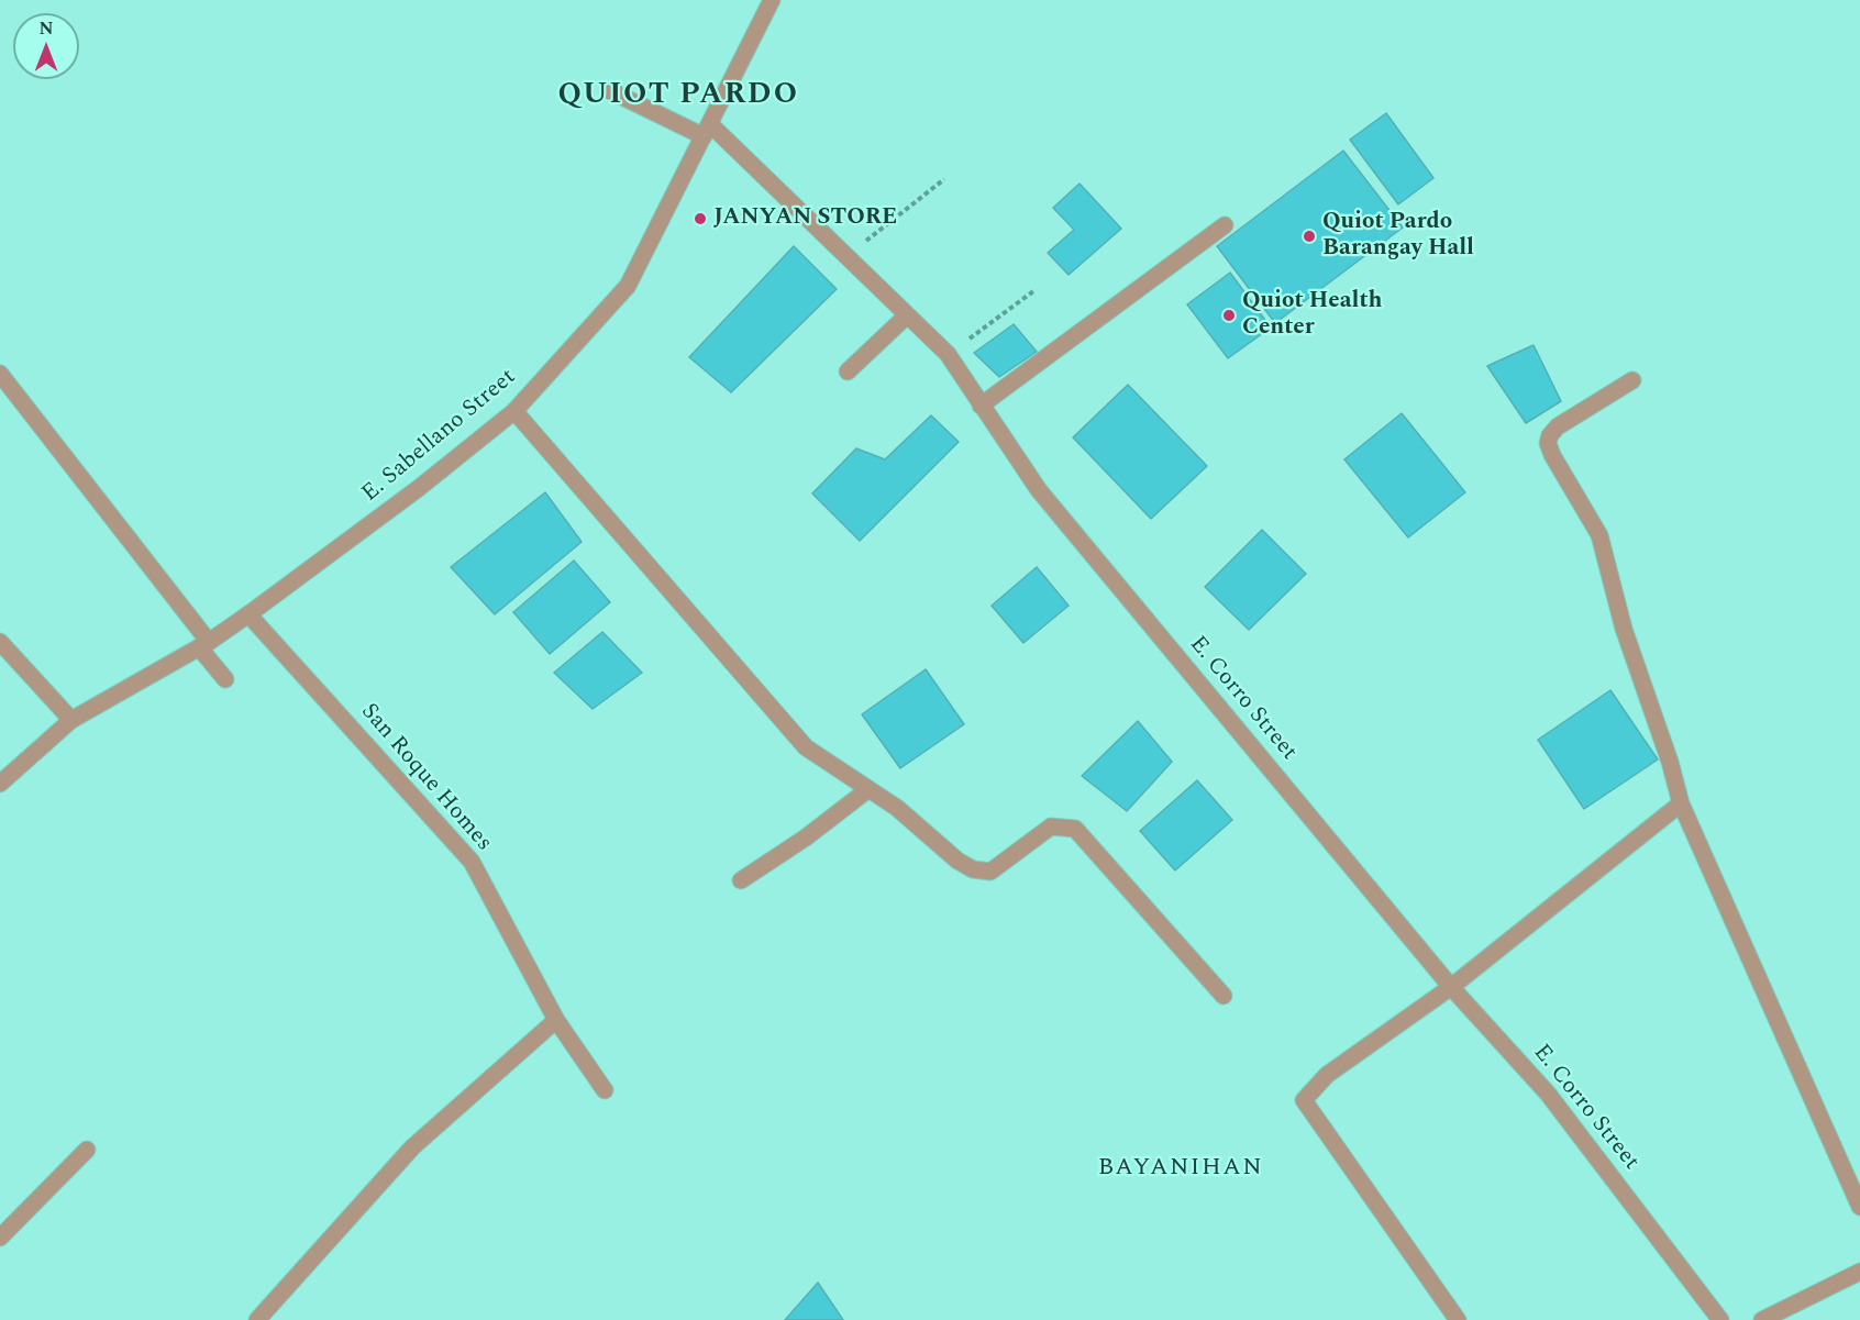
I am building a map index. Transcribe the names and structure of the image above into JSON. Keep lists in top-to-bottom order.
{
  "streets": {
    "street": ["E. Sabellano Street", "E. Corro Street", "San Roque Homes"]
  },
  "crossings": [
    ["E. Sabellano Street", "E. Corro Street"],
    ["E. Sabellano Street", "San Roque Homes"]
  ],
  "districts": ["QUIOT PARDO", "BAYANIHAN"],
  "places": ["JANYAN STORE", "Quiot Pardo Barangay Hall", "Quiot Health Center"],
  "north": "top"
}
